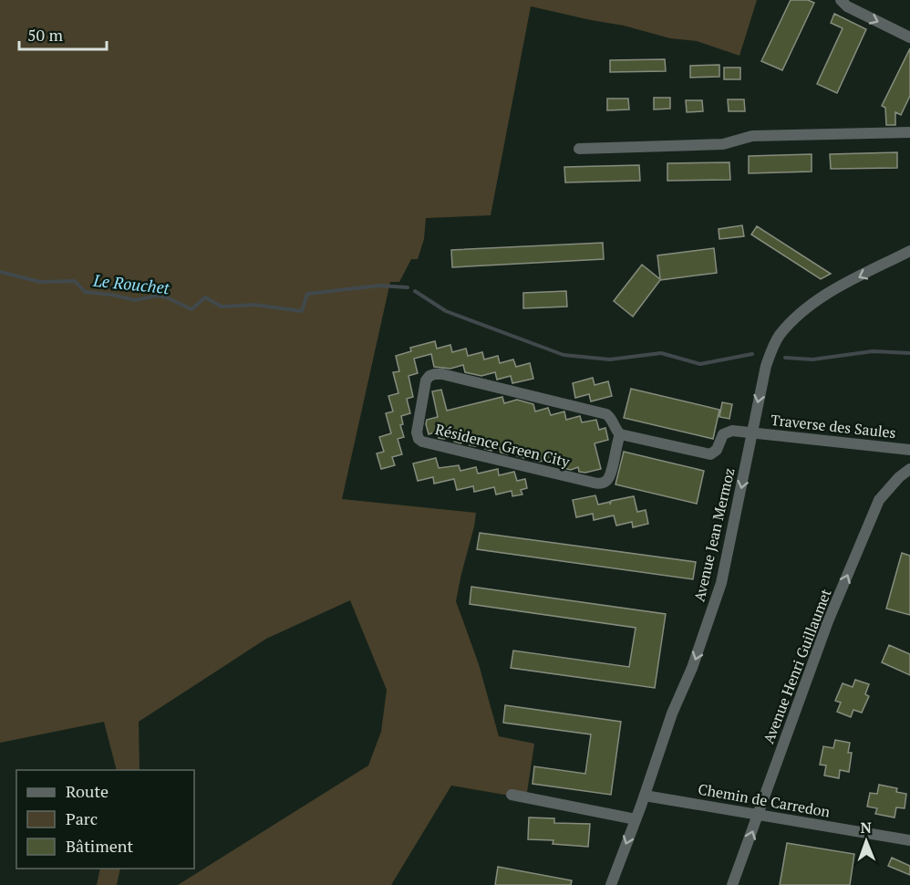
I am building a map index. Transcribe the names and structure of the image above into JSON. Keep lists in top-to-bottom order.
{
  "streets": {
    "street": [
      "Traverse des Saules",
      "Résidence Green City",
      "Avenue Jean Mermoz",
      "Avenue Henri Guillaumet",
      "Chemin de Carredon"
    ]
  },
  "crossings": [
    ["Traverse des Saules", "Avenue Jean Mermoz"],
    ["Avenue Jean Mermoz", "Chemin de Carredon"],
    ["Avenue Henri Guillaumet", "Chemin de Carredon"]
  ],
  "one_way": ["Avenue Jean Mermoz", "Avenue Henri Guillaumet"],
  "water": ["Le Rouchet"],
  "legend": ["Route", "Parc", "Bâtiment"],
  "scale_bar": "50 m",
  "north": "top"
}
